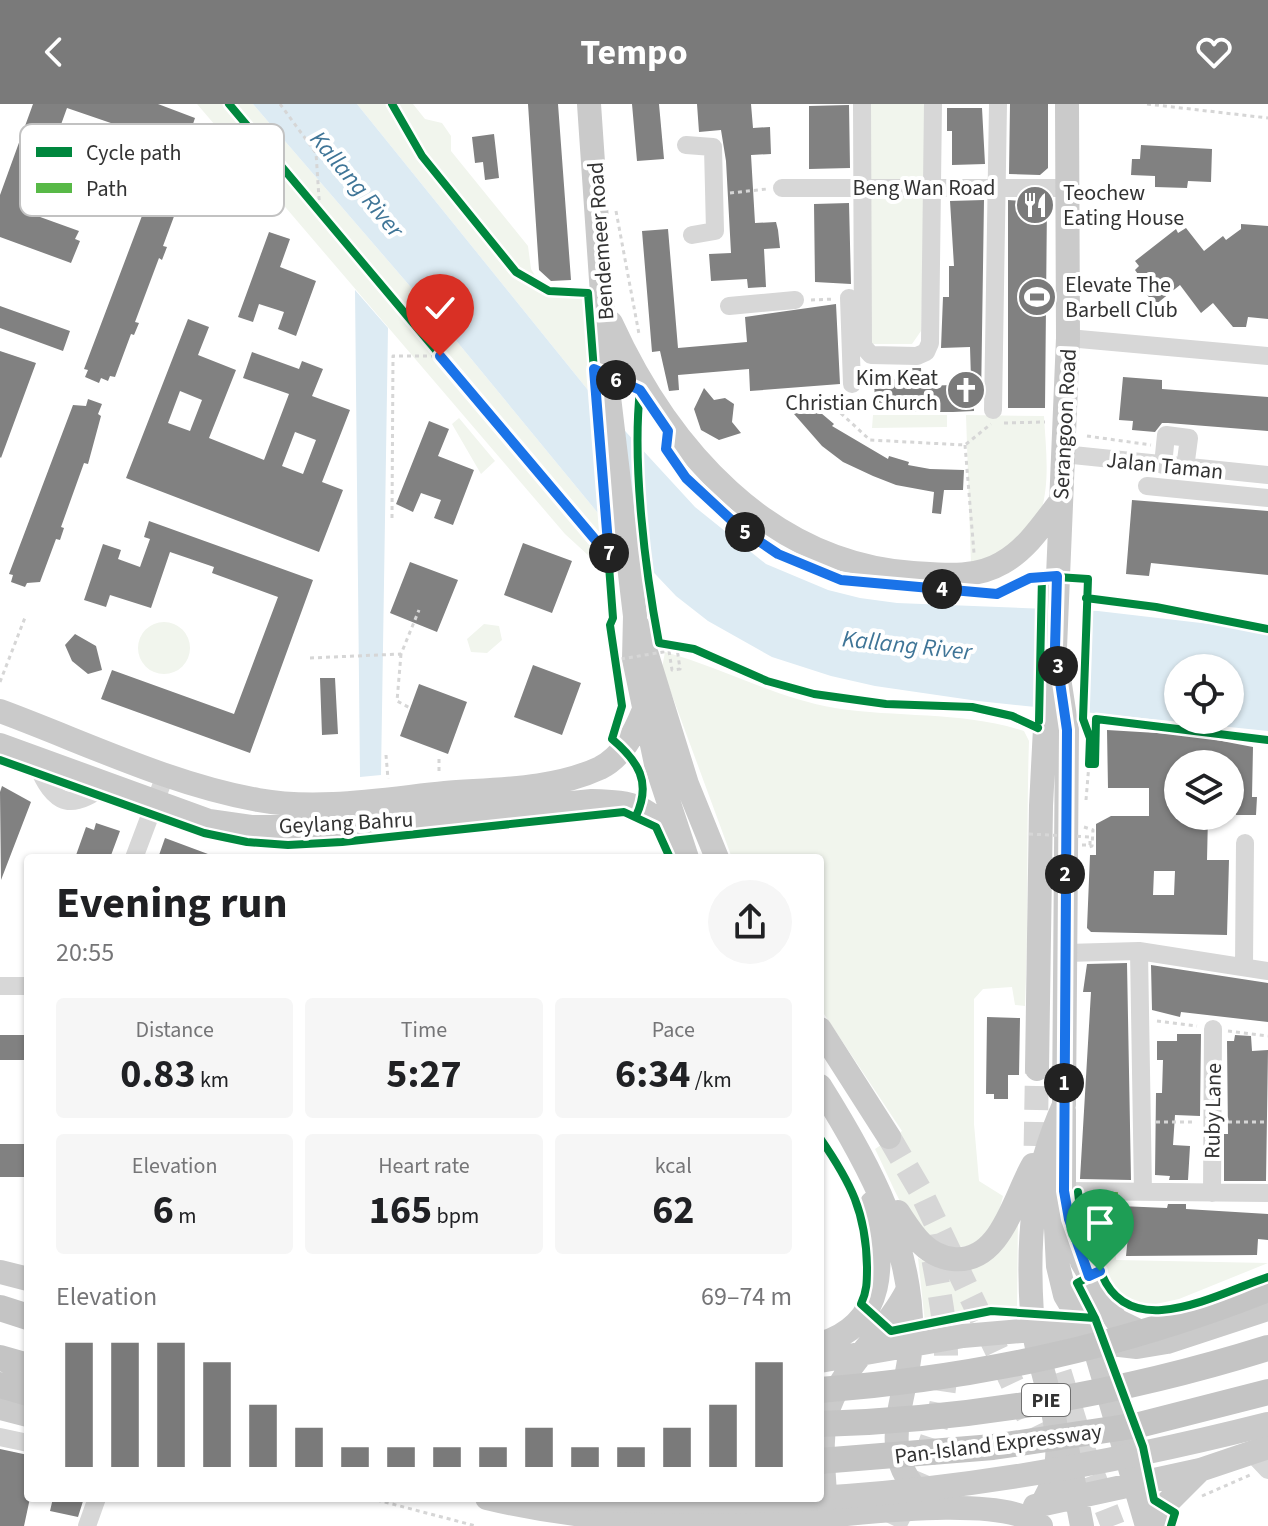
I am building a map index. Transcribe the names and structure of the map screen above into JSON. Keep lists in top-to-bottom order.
{
  "streets": {
    "highway": ["PIE", "Pan-Island Expressway"],
    "main road": ["Bendemeer Road", "Serangoon Road", "Geylang Bahru"],
    "street": ["Beng Wan Road", "Jalan Taman", "Ruby Lane"]
  },
  "crossings": [
    ["Beng Wan Road", "Serangoon Road"],
    ["Bendemeer Road", "Geylang Bahru"],
    ["Serangoon Road", "Jalan Taman"]
  ],
  "water": ["Kallang River"],
  "places": {
    "restaurant": ["Teochew Eating House"],
    "sports": ["Elevate The Barbell Club"],
    "church": ["Kim Keat Christian Church"]
  },
  "legend": ["Cycle path", "Path"],
  "page": {
    "header": "Tempo",
    "pins": [
      "6",
      "5",
      "7",
      "4",
      "3",
      "2",
      "1"
    ],
    "heading": ["Evening run", "20:55"],
    "stats": [
      ["Distance", "0.83 km"],
      ["Time", "5:27"],
      ["Pace", "6:34 /km"],
      ["Elevation", "6 m"],
      ["Heart rate", "165 bpm"],
      ["kcal", "62"]
    ],
    "chart": ["Elevation", "69–74 m"]
  }
}
